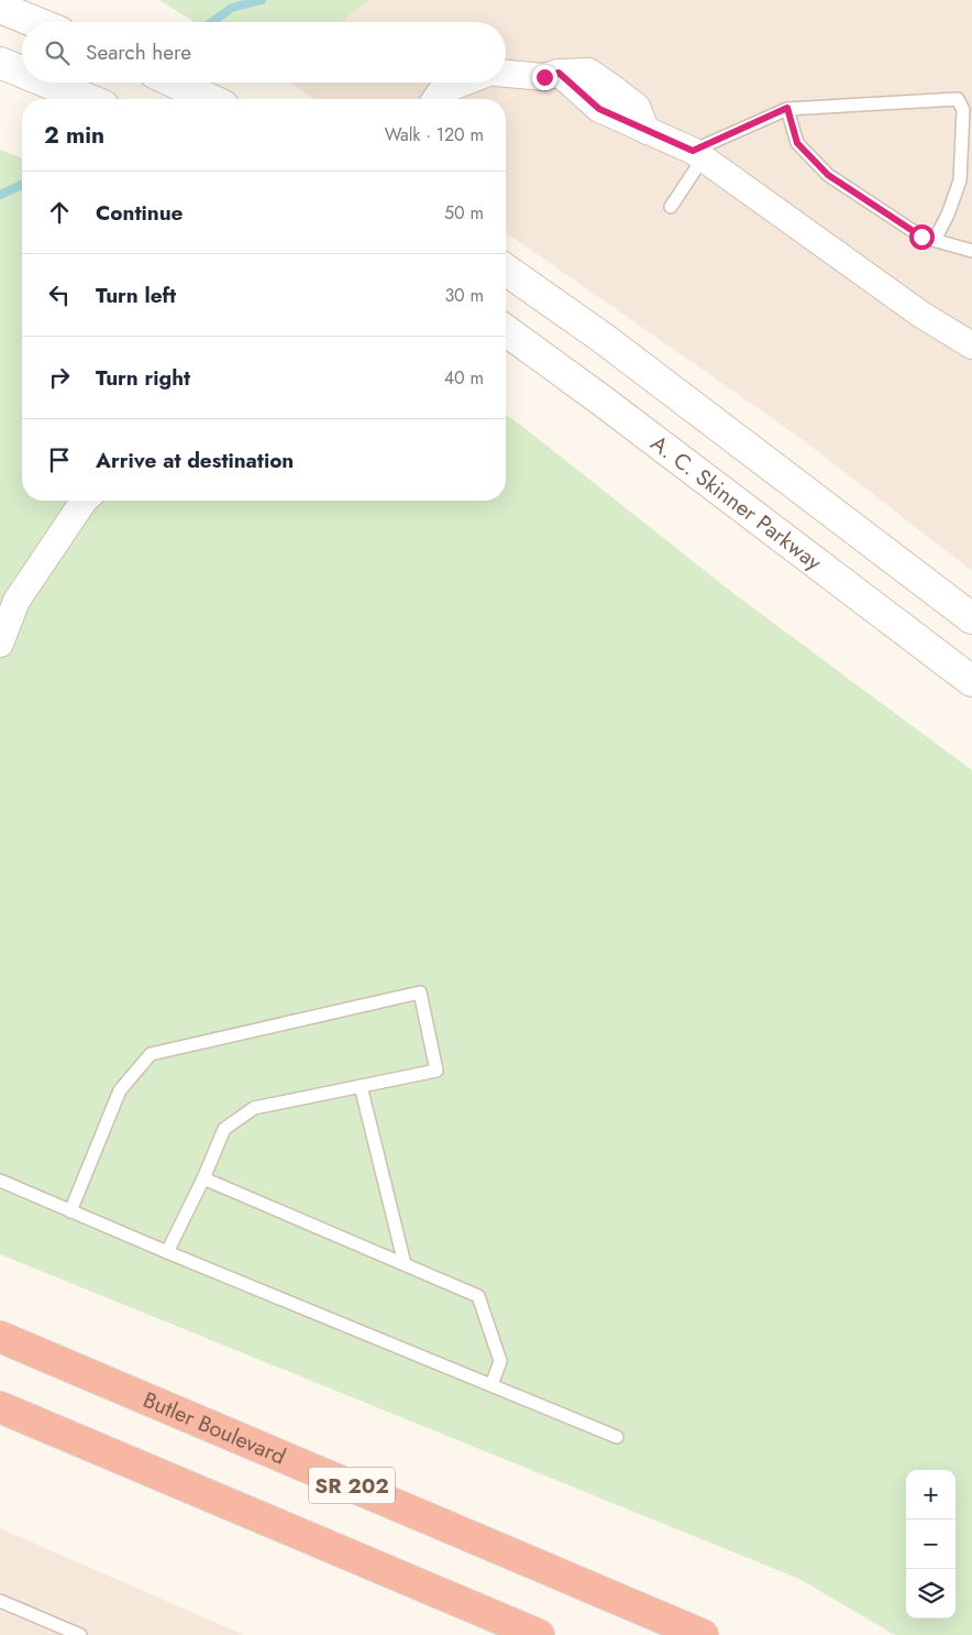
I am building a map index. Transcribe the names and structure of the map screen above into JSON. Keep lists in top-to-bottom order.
{
  "streets": {
    "highway": ["Butler Boulevard", "SR 202"],
    "main road": ["A. C. Skinner Parkway"]
  },
  "page": {
    "search": "Search here",
    "heading": ["2 min", "Walk · 120 m"],
    "list": [
      ["Continue", "50 m"],
      ["Turn left", "30 m"],
      ["Turn right", "40 m"],
      "Arrive at destination"
    ],
    "map_buttons": ["+", "−"]
  }
}
